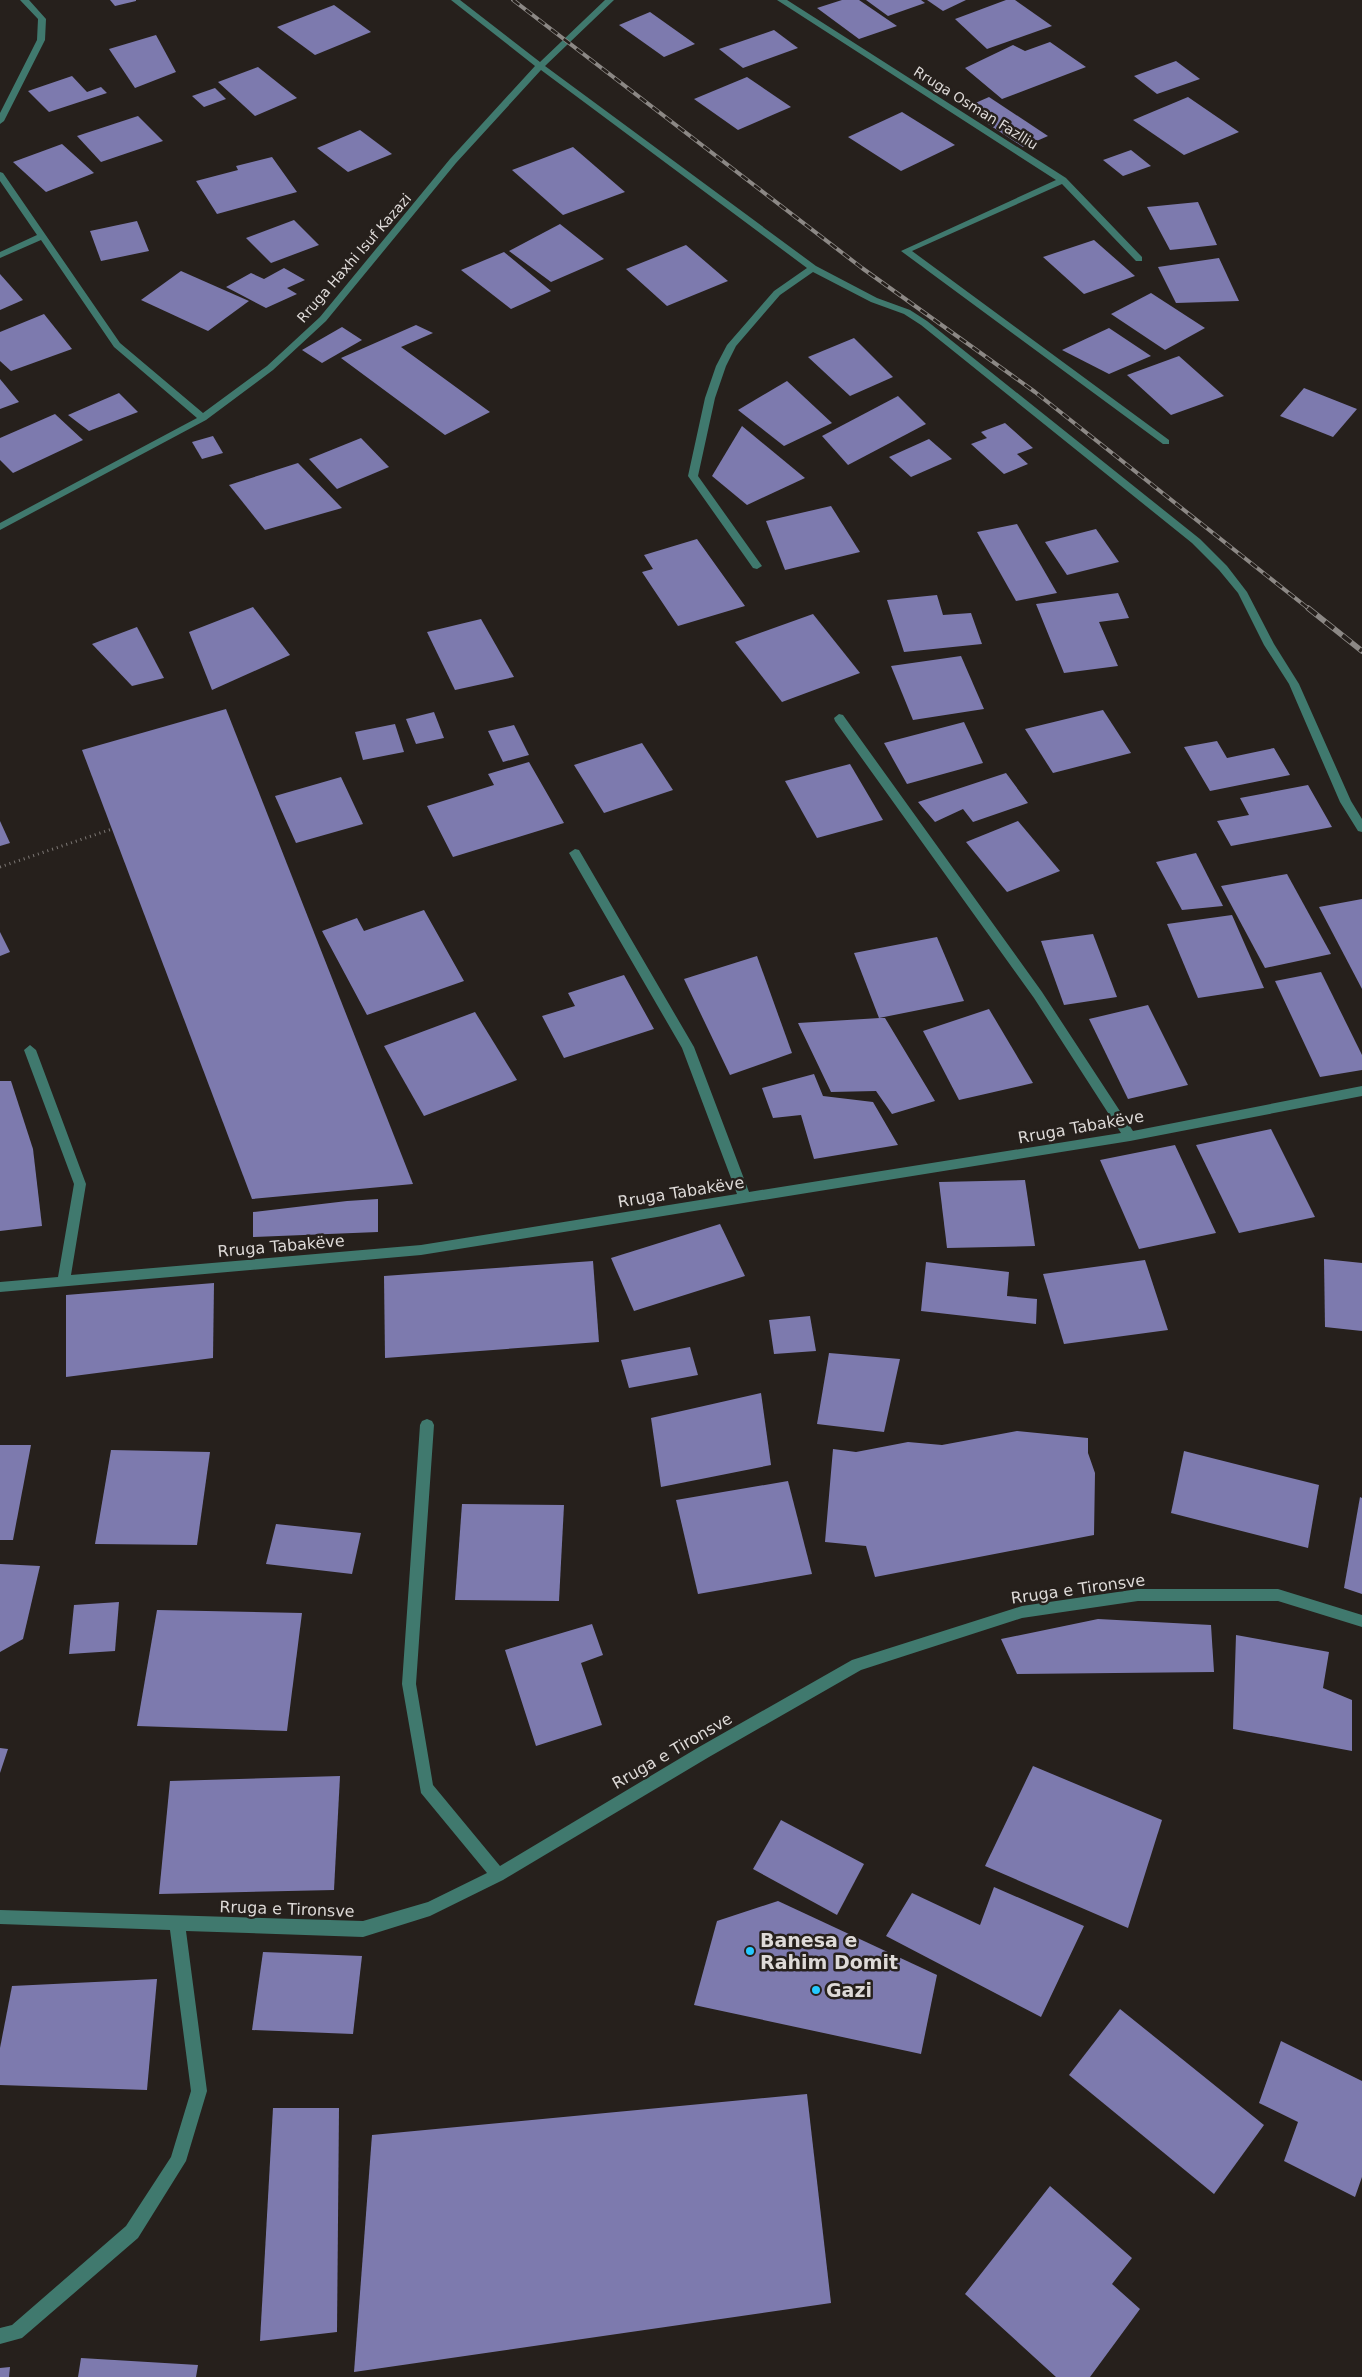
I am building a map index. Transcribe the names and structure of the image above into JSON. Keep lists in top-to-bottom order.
{
  "streets": {
    "street": [
      "Rruga Osman Fazlliu",
      "Rruga Haxhi Isuf Kazazi",
      "Rruga Tabakëve",
      "Rruga e Tironsve"
    ]
  },
  "places": ["Banesa e Rahim Domit", "Gazi"]
}
